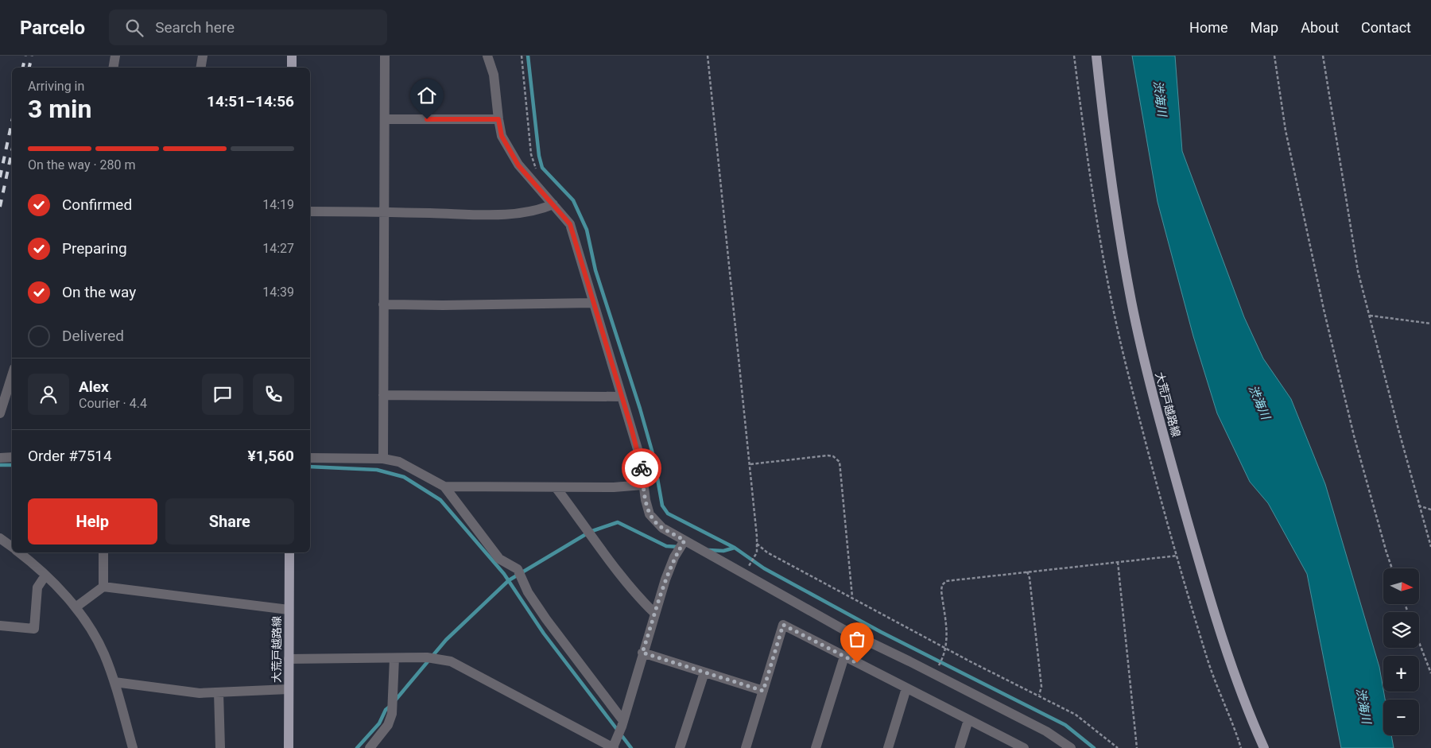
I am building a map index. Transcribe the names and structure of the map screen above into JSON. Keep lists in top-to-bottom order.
{
  "streets": {
    "main road": ["大荒戸越路線"]
  },
  "water": ["渋海川"],
  "north": "right",
  "page": {
    "header": "Parcelo",
    "search": "Search here",
    "nav": [
      "Home",
      "Map",
      "About",
      "Contact"
    ],
    "heading": ["3 min", "Arriving in", "14:51–14:56"],
    "panel": [
      "Alex",
      "Courier · 4.4",
      "Order #7514",
      "¥1,560"
    ],
    "bar": "On the way · 280 m",
    "list": [
      ["Confirmed", "14:19"],
      ["Preparing", "14:27"],
      ["On the way", "14:39"],
      "Delivered"
    ],
    "buttons": ["Help", "Share"],
    "map_buttons": ["+", "−"]
  }
}
